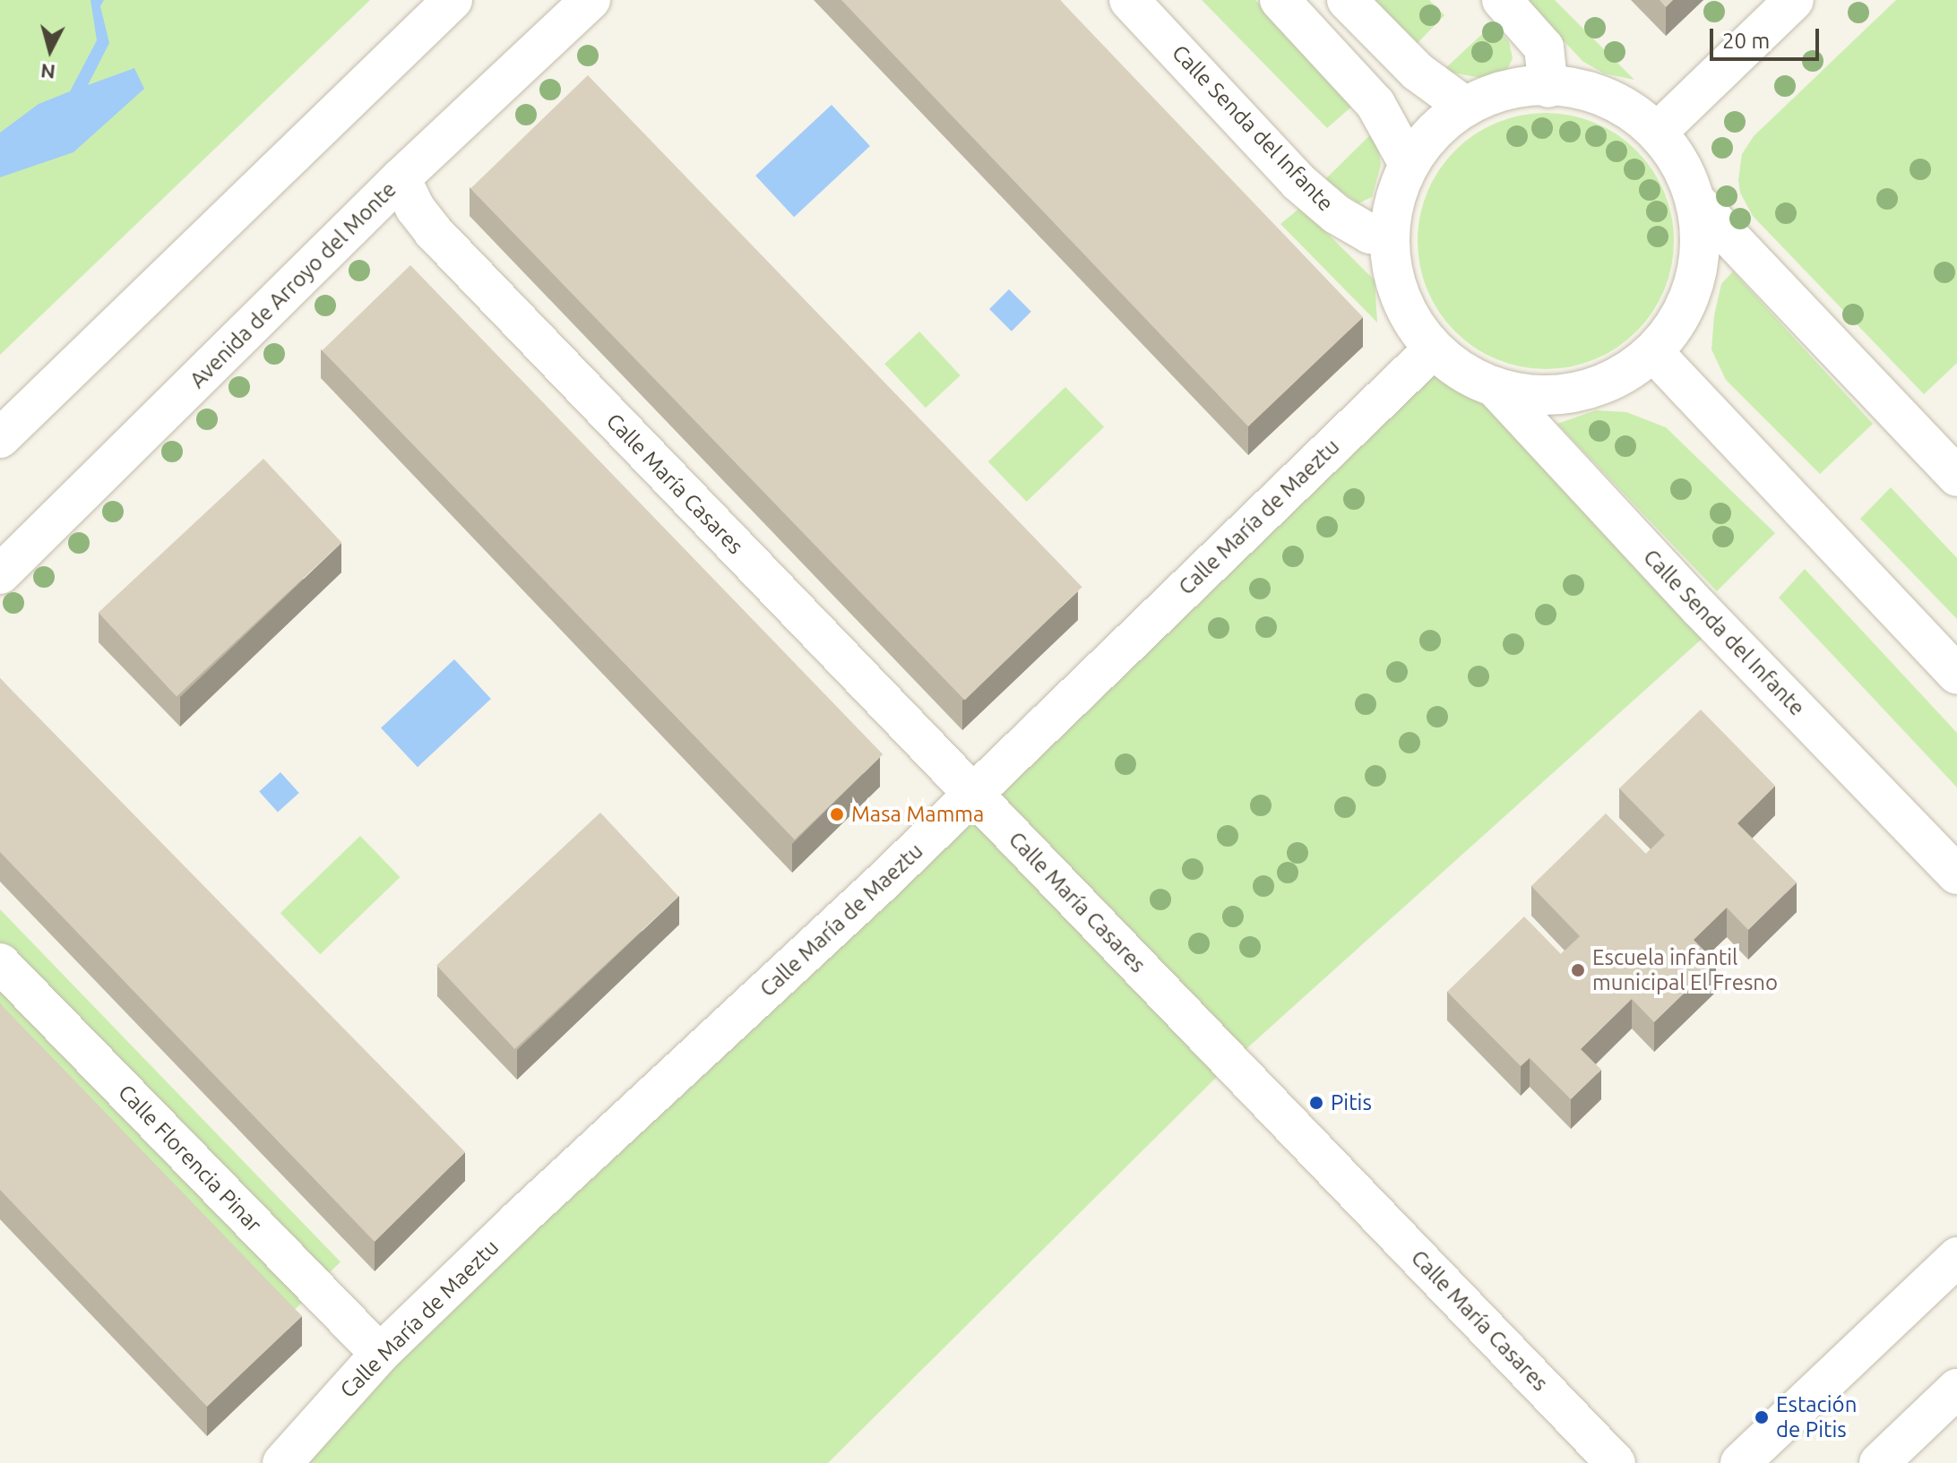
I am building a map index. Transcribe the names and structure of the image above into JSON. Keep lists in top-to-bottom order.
{
  "streets": {
    "street": [
      "Calle Senda del Infante",
      "Avenida de Arroyo del Monte",
      "Calle María Casares",
      "Calle María de Maeztu",
      "Calle Florencia Pinar"
    ]
  },
  "crossings": [
    ["Avenida de Arroyo del Monte", "Calle María Casares"],
    ["Calle María Casares", "Calle María de Maeztu"],
    ["Calle María de Maeztu", "Calle Florencia Pinar"]
  ],
  "places": [
    "Masa Mamma",
    "Escuela infantil municipal El Fresno",
    "Pitis",
    "Estación de Pitis"
  ],
  "scale_bar": "20 m",
  "north": "bottom"
}
